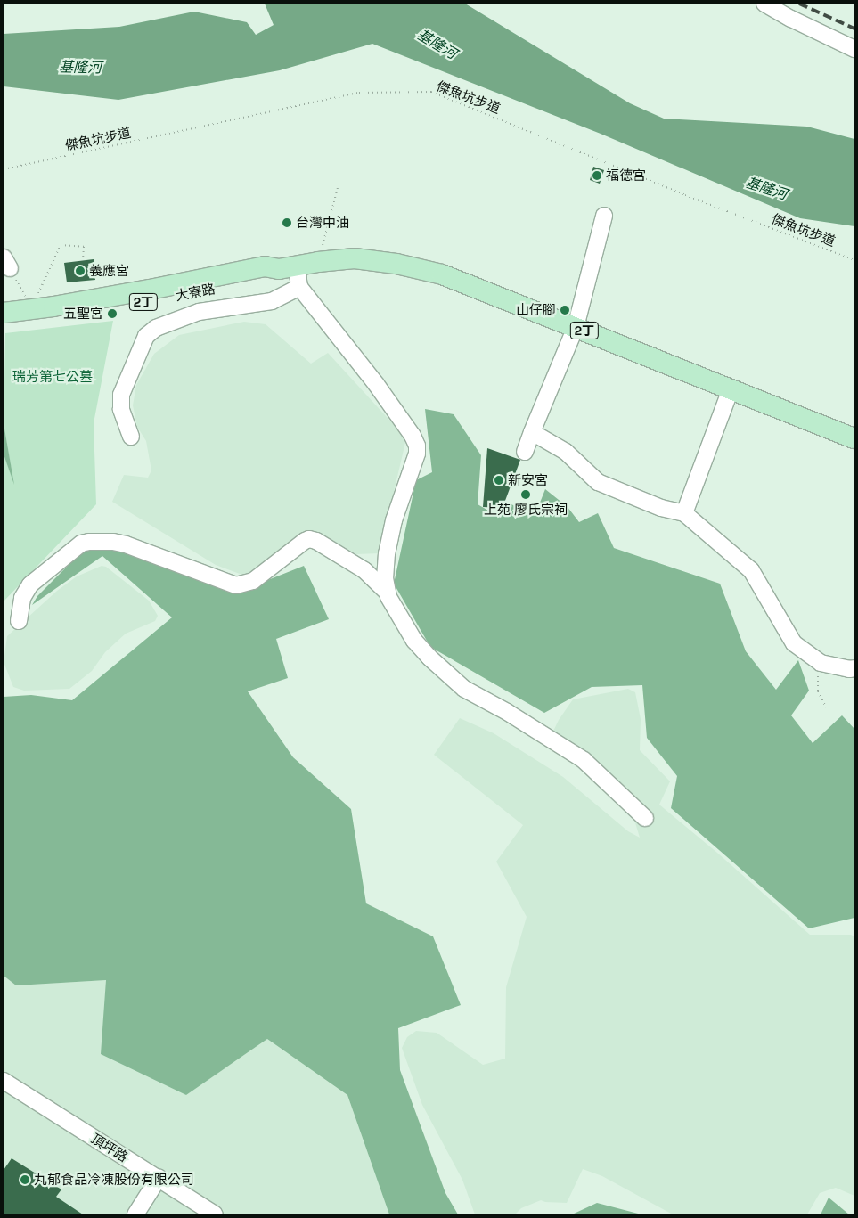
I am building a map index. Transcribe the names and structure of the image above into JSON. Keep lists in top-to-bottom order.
{
  "streets": {
    "main road": ["大寮路", "2丁"],
    "street": ["頂坪路"],
    "path": ["傑魚坑步道"]
  },
  "crossings": [
    ["大寮路", "2丁"]
  ],
  "water": ["基隆河"],
  "parks": ["瑞芳第七公墓"],
  "places": [
    "福德宮",
    "台灣中油",
    "義應宮",
    "山仔腳",
    "五聖宮",
    "新安宮",
    "上苑 廖氏宗祠",
    "丸郁食品冷凍股份有限公司"
  ]
}
